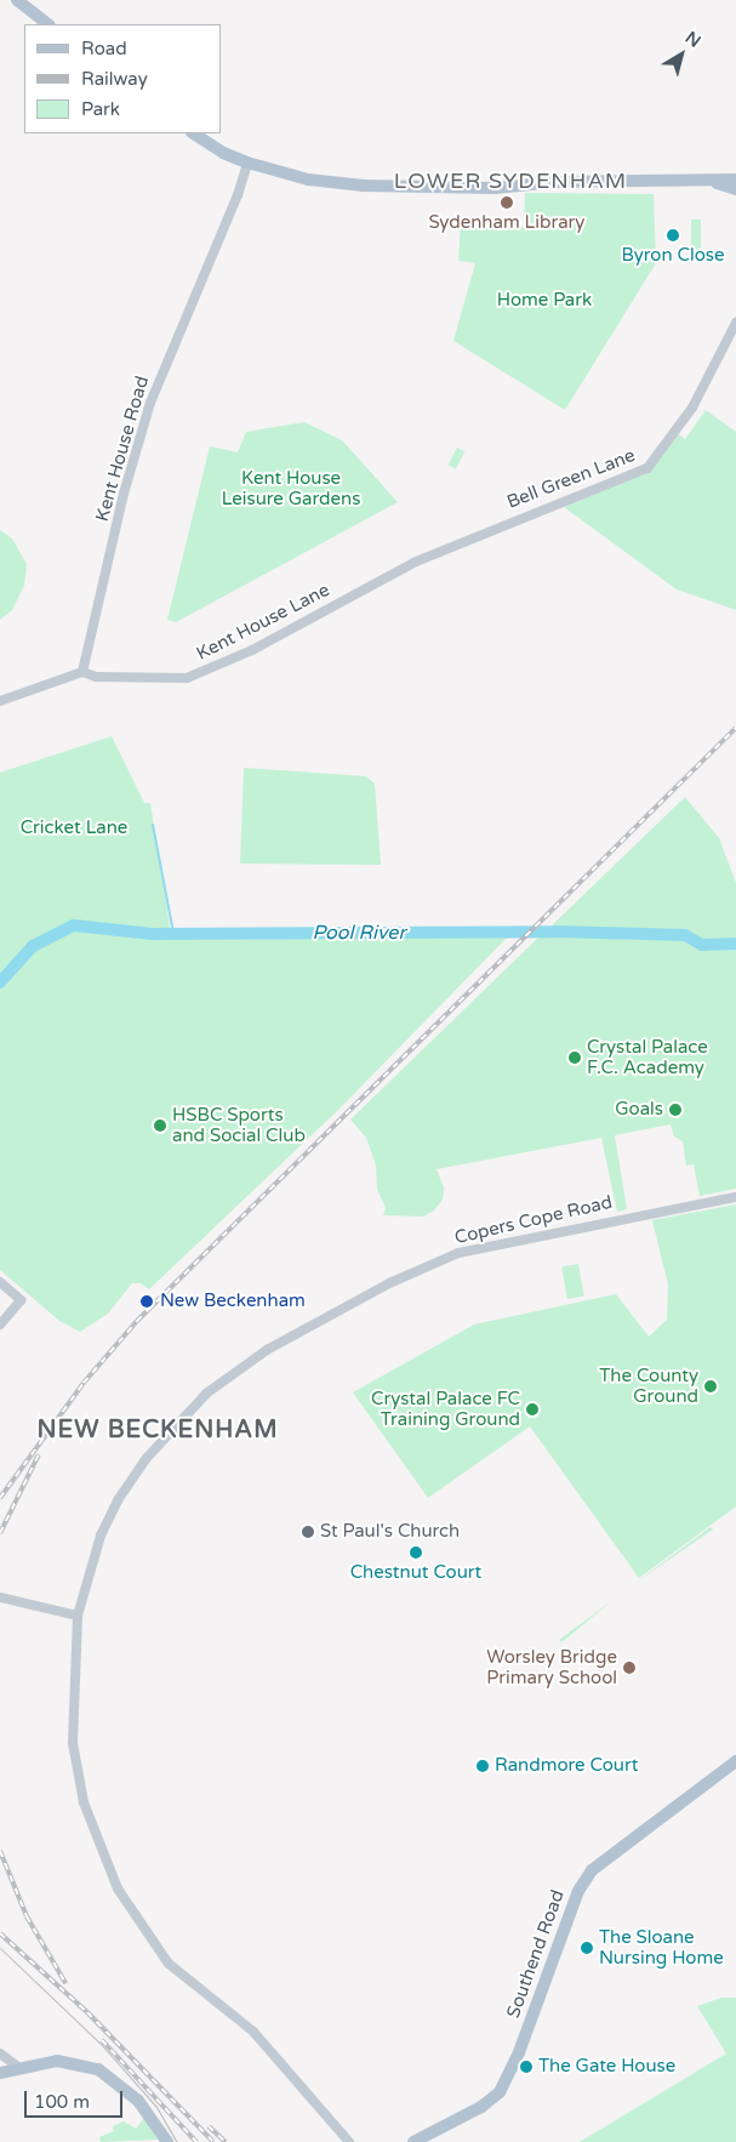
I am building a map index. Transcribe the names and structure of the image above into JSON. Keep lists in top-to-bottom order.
{
  "streets": {
    "main road": ["Southend Road"],
    "street": [
      "Kent House Road",
      "Bell Green Lane",
      "Kent House Lane",
      "Copers Cope Road"
    ]
  },
  "crossings": [
    ["Kent House Road", "Kent House Lane"],
    ["Bell Green Lane", "Kent House Lane"]
  ],
  "districts": ["LOWER SYDENHAM", "NEW BECKENHAM"],
  "water": ["Pool River"],
  "parks": ["Home Park", "Kent House Leisure Gardens", "Cricket Lane"],
  "places": [
    "Sydenham Library",
    "Byron Close",
    "Crystal Palace F.C. Academy",
    "Goals",
    "HSBC Sports and Social Club",
    "New Beckenham",
    "The County Ground",
    "Crystal Palace FC Training Ground",
    "St Paul's Church",
    "Chestnut Court",
    "Worsley Bridge Primary School",
    "Randmore Court",
    "The Sloane Nursing Home",
    "The Gate House"
  ],
  "legend": ["Road", "Railway", "Park"],
  "scale_bar": "100 m",
  "north": "top right"
}
